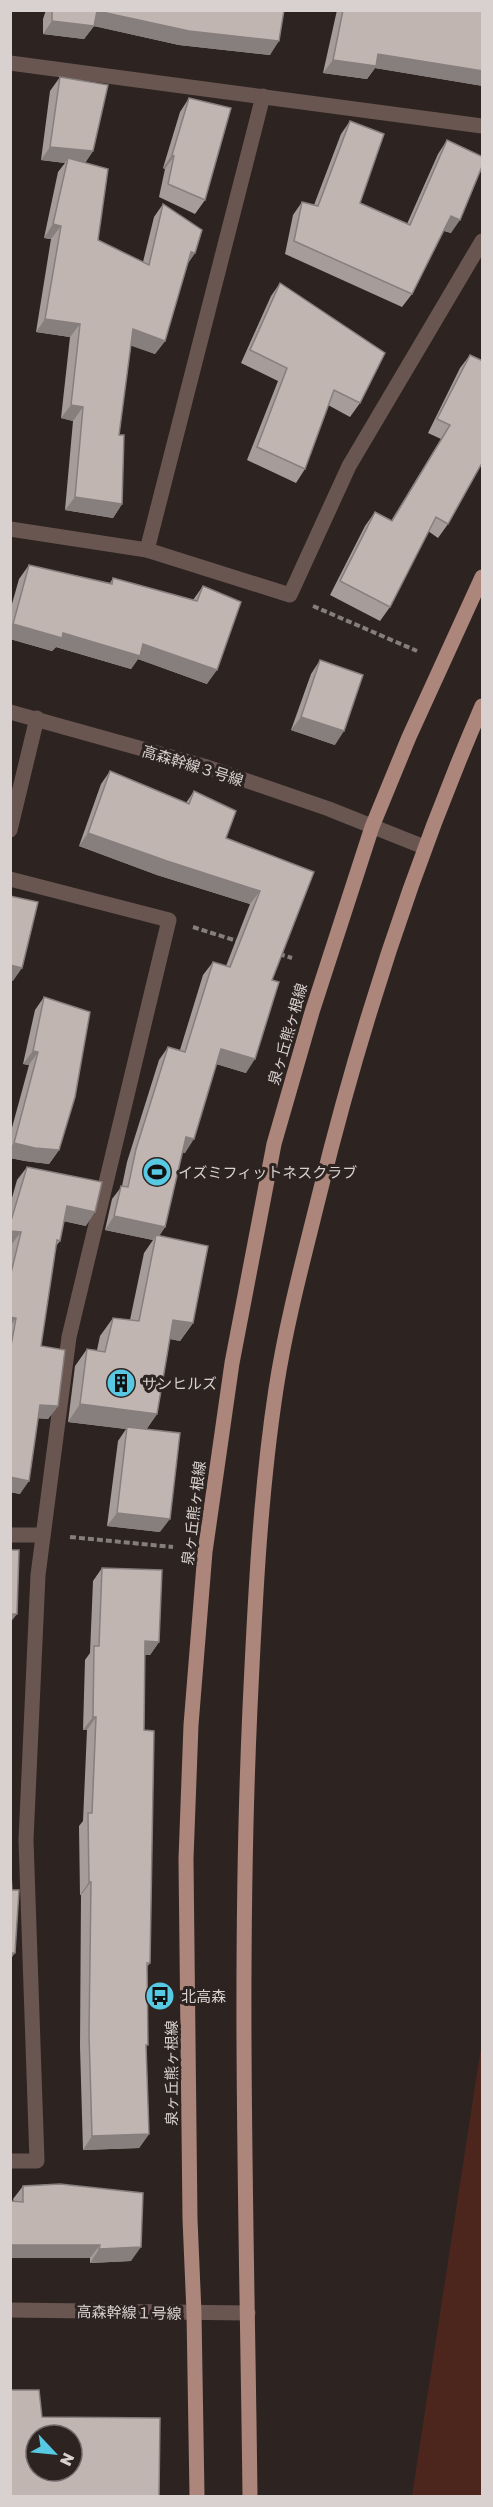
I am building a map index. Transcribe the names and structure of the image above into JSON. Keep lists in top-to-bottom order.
{
  "streets": {
    "main road": ["泉ヶ丘熊ヶ根線"],
    "street": ["高森幹線３号線", "高森幹線１号線"]
  },
  "crossings": [
    ["高森幹線３号線", "泉ヶ丘熊ヶ根線"],
    ["泉ヶ丘熊ヶ根線", "高森幹線１号線"]
  ],
  "places": {
    "sports": ["イズミフィットネスクラブ"],
    "building": ["サンヒルズ"],
    "bus stop": ["北高森"]
  },
  "north": "bottom right"
}
